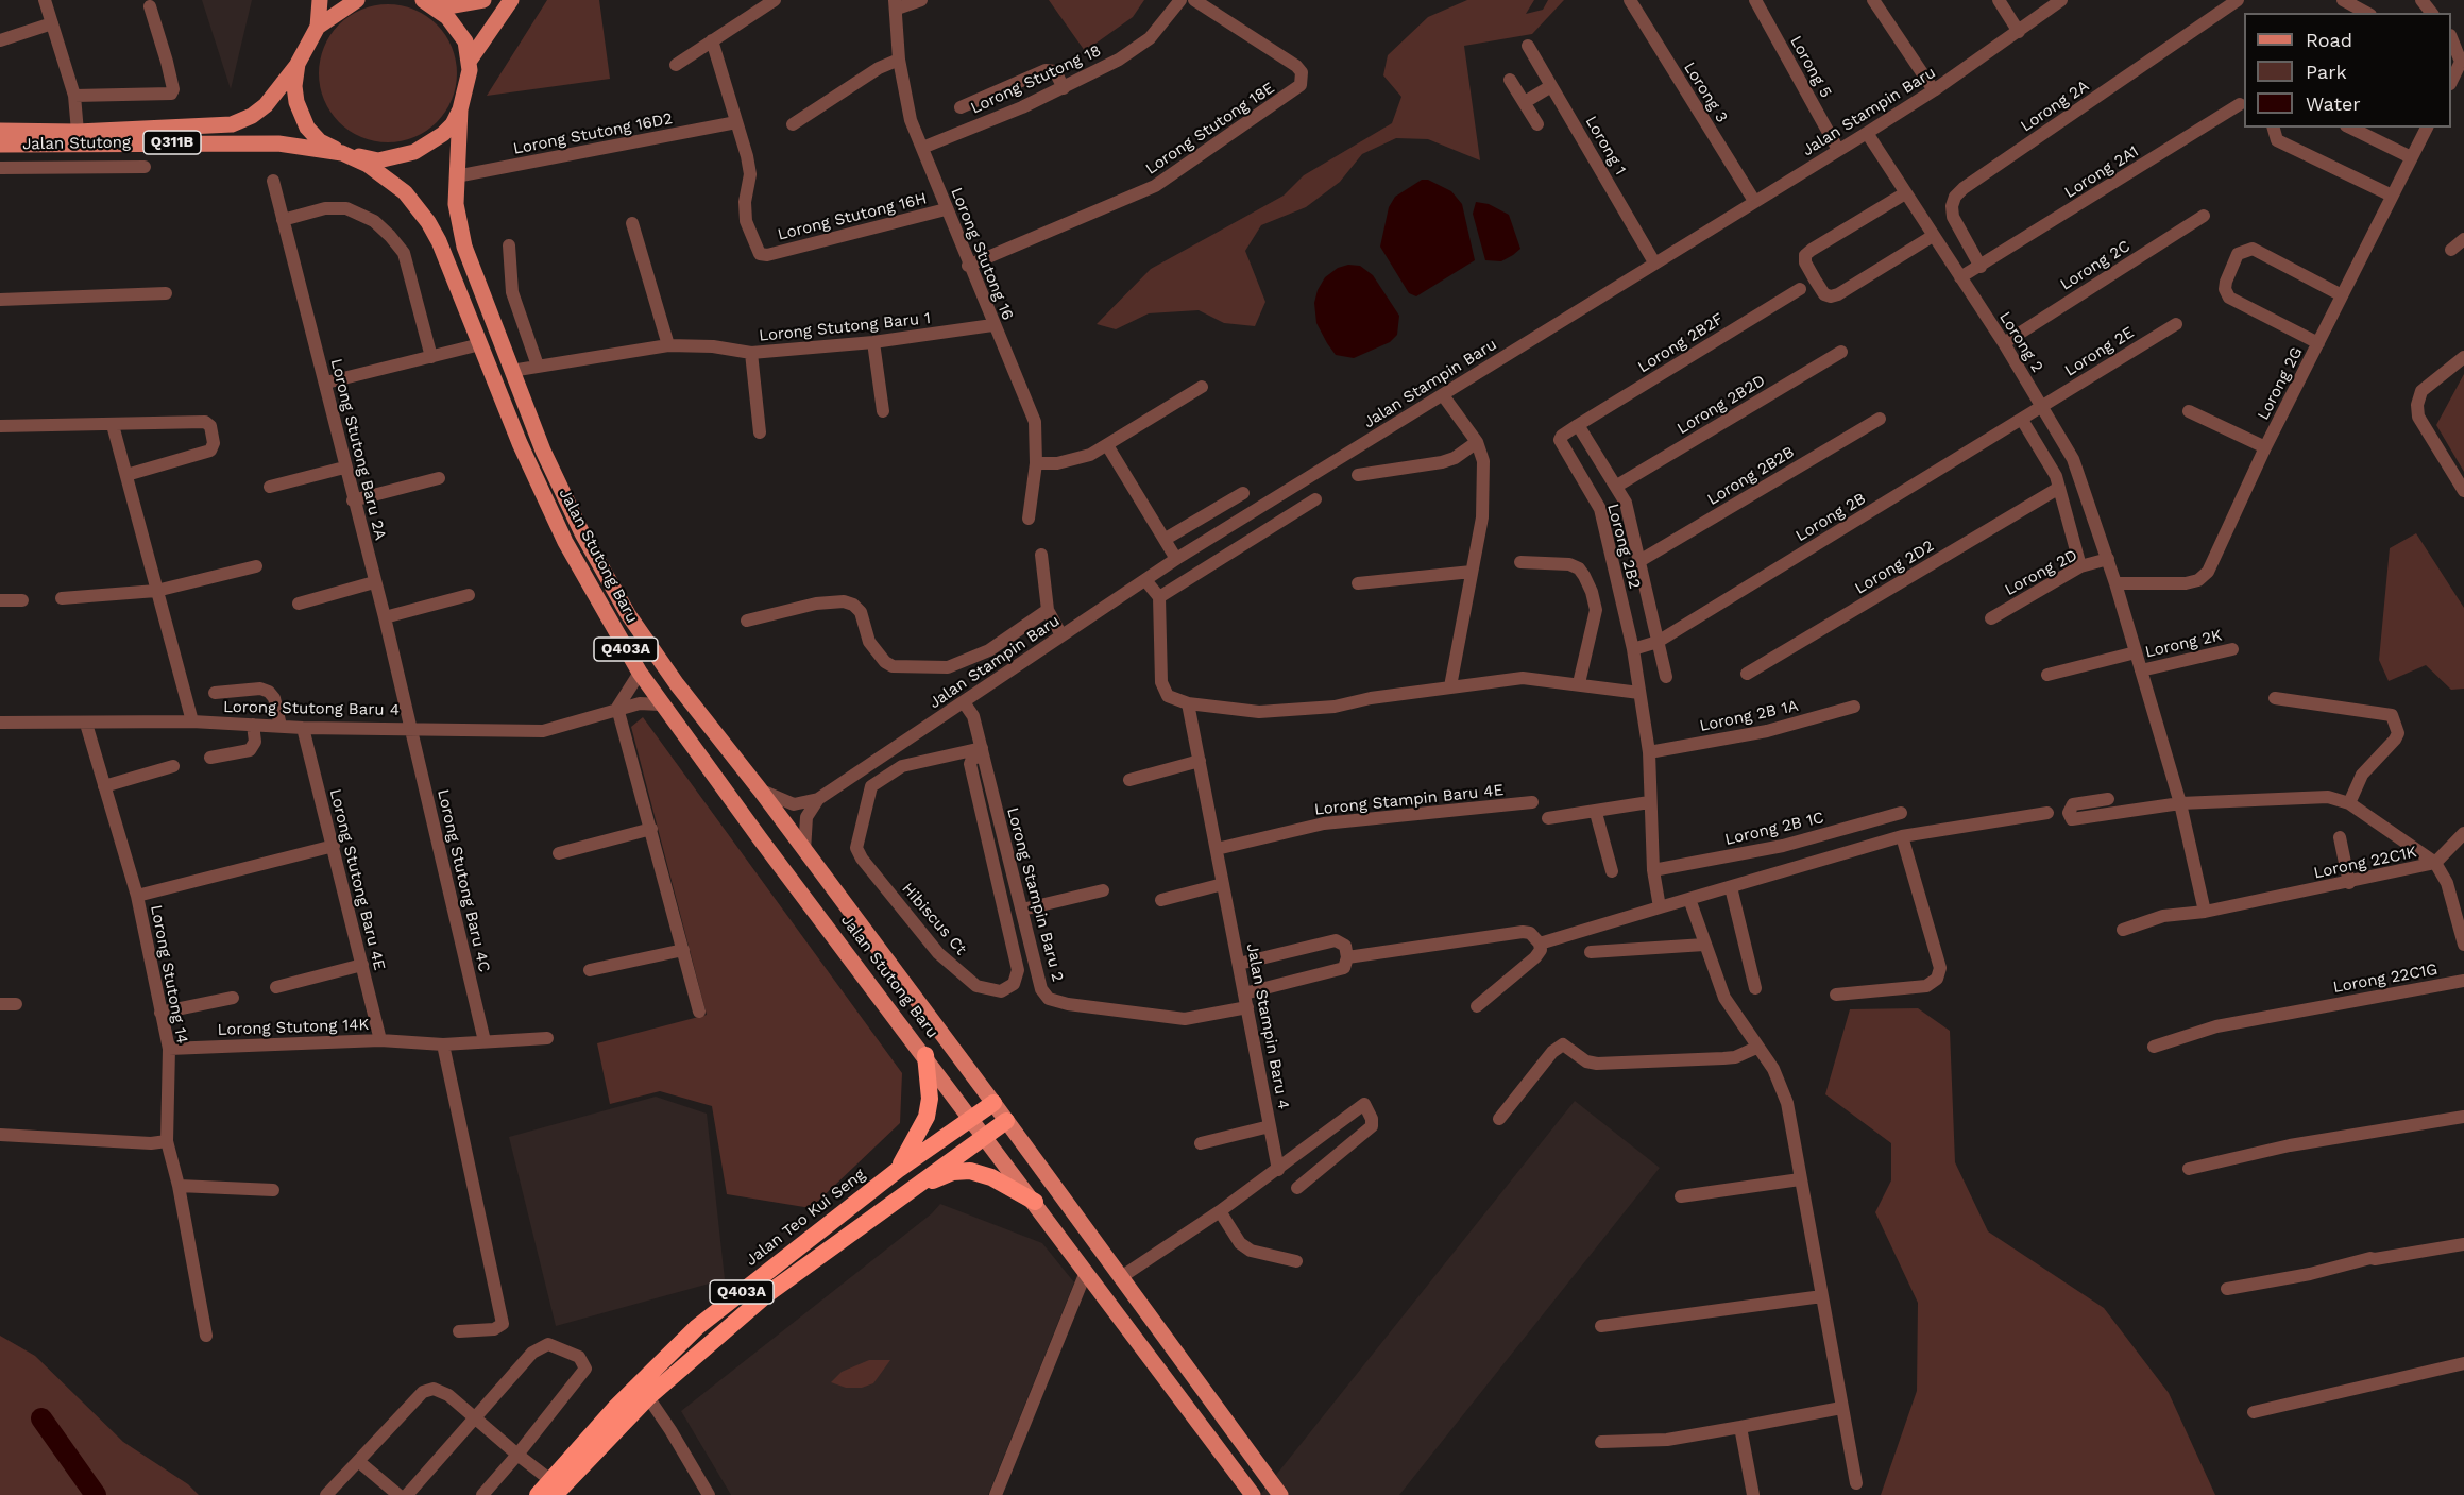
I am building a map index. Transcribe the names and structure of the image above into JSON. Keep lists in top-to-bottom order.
{
  "streets": {
    "highway": ["Q403A", "Jalan Teo Kui Seng"],
    "main road": ["Q311B", "Jalan Stutong", "Jalan Stutong Baru"],
    "street": [
      "Lorong 5",
      "Lorong Stutong 18",
      "Lorong 3",
      "Lorong 2A",
      "Jalan Stampin Baru",
      "Lorong Stutong 18E",
      "Lorong Stutong 16D2",
      "Lorong 1",
      "Lorong 2A1",
      "Lorong Stutong 16H",
      "Lorong Stutong 16",
      "Lorong 2C",
      "Lorong Stutong Baru 1",
      "Lorong 2",
      "Lorong 2B2F",
      "Lorong 2E",
      "Lorong 2G",
      "Lorong 2B2D",
      "Lorong Stutong Baru 2A",
      "Lorong 2B2B",
      "Lorong 2B",
      "Lorong 2B2",
      "Lorong 2D2",
      "Lorong 2D",
      "Lorong 2K",
      "Lorong Stutong Baru 4",
      "Lorong 2B 1A",
      "Lorong Stampin Baru 4E",
      "Lorong 2B 1C",
      "Lorong 22C1K",
      "Lorong Stutong Baru 4E",
      "Lorong Stutong Baru 4C",
      "Lorong Stampin Baru 2",
      "Hibiscus Ct",
      "Lorong Stutong 14",
      "Lorong 22C1G",
      "Jalan Stampin Baru 4",
      "Lorong Stutong 14K"
    ]
  },
  "crossings": [
    ["Lorong 5", "Jalan Stampin Baru"],
    ["Lorong Stutong 18", "Lorong Stutong 16"],
    ["Lorong 3", "Jalan Stampin Baru"],
    ["Lorong 2A", "Lorong 2A1"],
    ["Jalan Stampin Baru", "Lorong 1"],
    ["Jalan Stampin Baru", "Lorong 2"],
    ["Jalan Stampin Baru", "Jalan Stutong Baru"],
    ["Jalan Stampin Baru", "Lorong Stampin Baru 2"],
    ["Lorong Stutong 18E", "Lorong Stutong 16"],
    ["Lorong Stutong 16D2", "Lorong Stutong 16H"],
    ["Lorong Stutong 16D2", "Jalan Stutong Baru"],
    ["Jalan Stutong", "Jalan Stutong Baru"],
    ["Lorong 2A1", "Lorong 2"],
    ["Lorong Stutong 16H", "Lorong Stutong 16"],
    ["Lorong Stutong 16", "Lorong Stutong Baru 1"],
    ["Lorong 2C", "Lorong 2"],
    ["Lorong Stutong Baru 1", "Jalan Stutong Baru"],
    ["Lorong 2", "Lorong 2E"],
    ["Lorong 2", "Lorong 2G"],
    ["Lorong 2", "Lorong 2B"],
    ["Lorong 2", "Lorong 2D"],
    ["Lorong 2", "Lorong 2K"],
    ["Lorong 2", "Lorong 22C1K"],
    ["Lorong 2B2F", "Lorong 2B2"],
    ["Lorong 2E", "Lorong 2B"],
    ["Lorong Stutong Baru 2A", "Lorong Stutong Baru 4"],
    ["Lorong Stutong Baru 2A", "Lorong Stutong Baru 4C"],
    ["Lorong 2B", "Lorong 2B2"],
    ["Lorong 2B2", "Lorong 2B 1A"],
    ["Lorong 2B2", "Lorong 2B 1C"],
    ["Jalan Stutong Baru", "Q403A"],
    ["Jalan Stutong Baru", "Lorong Stutong Baru 4"],
    ["Jalan Stutong Baru", "Jalan Teo Kui Seng"],
    ["Q403A", "Jalan Teo Kui Seng"],
    ["Lorong Stutong Baru 4", "Lorong Stutong Baru 4E"],
    ["Lorong Stutong Baru 4", "Lorong Stutong Baru 4C"],
    ["Lorong Stutong Baru 4", "Lorong Stutong 14"],
    ["Lorong Stampin Baru 4E", "Jalan Stampin Baru 4"],
    ["Lorong Stutong Baru 4E", "Lorong Stutong 14K"],
    ["Lorong Stutong Baru 4C", "Lorong Stutong 14K"],
    ["Lorong Stampin Baru 2", "Hibiscus Ct"],
    ["Lorong Stampin Baru 2", "Jalan Stampin Baru 4"],
    ["Lorong Stutong 14", "Lorong Stutong 14K"]
  ],
  "legend": ["Road", "Park", "Water"]
}
